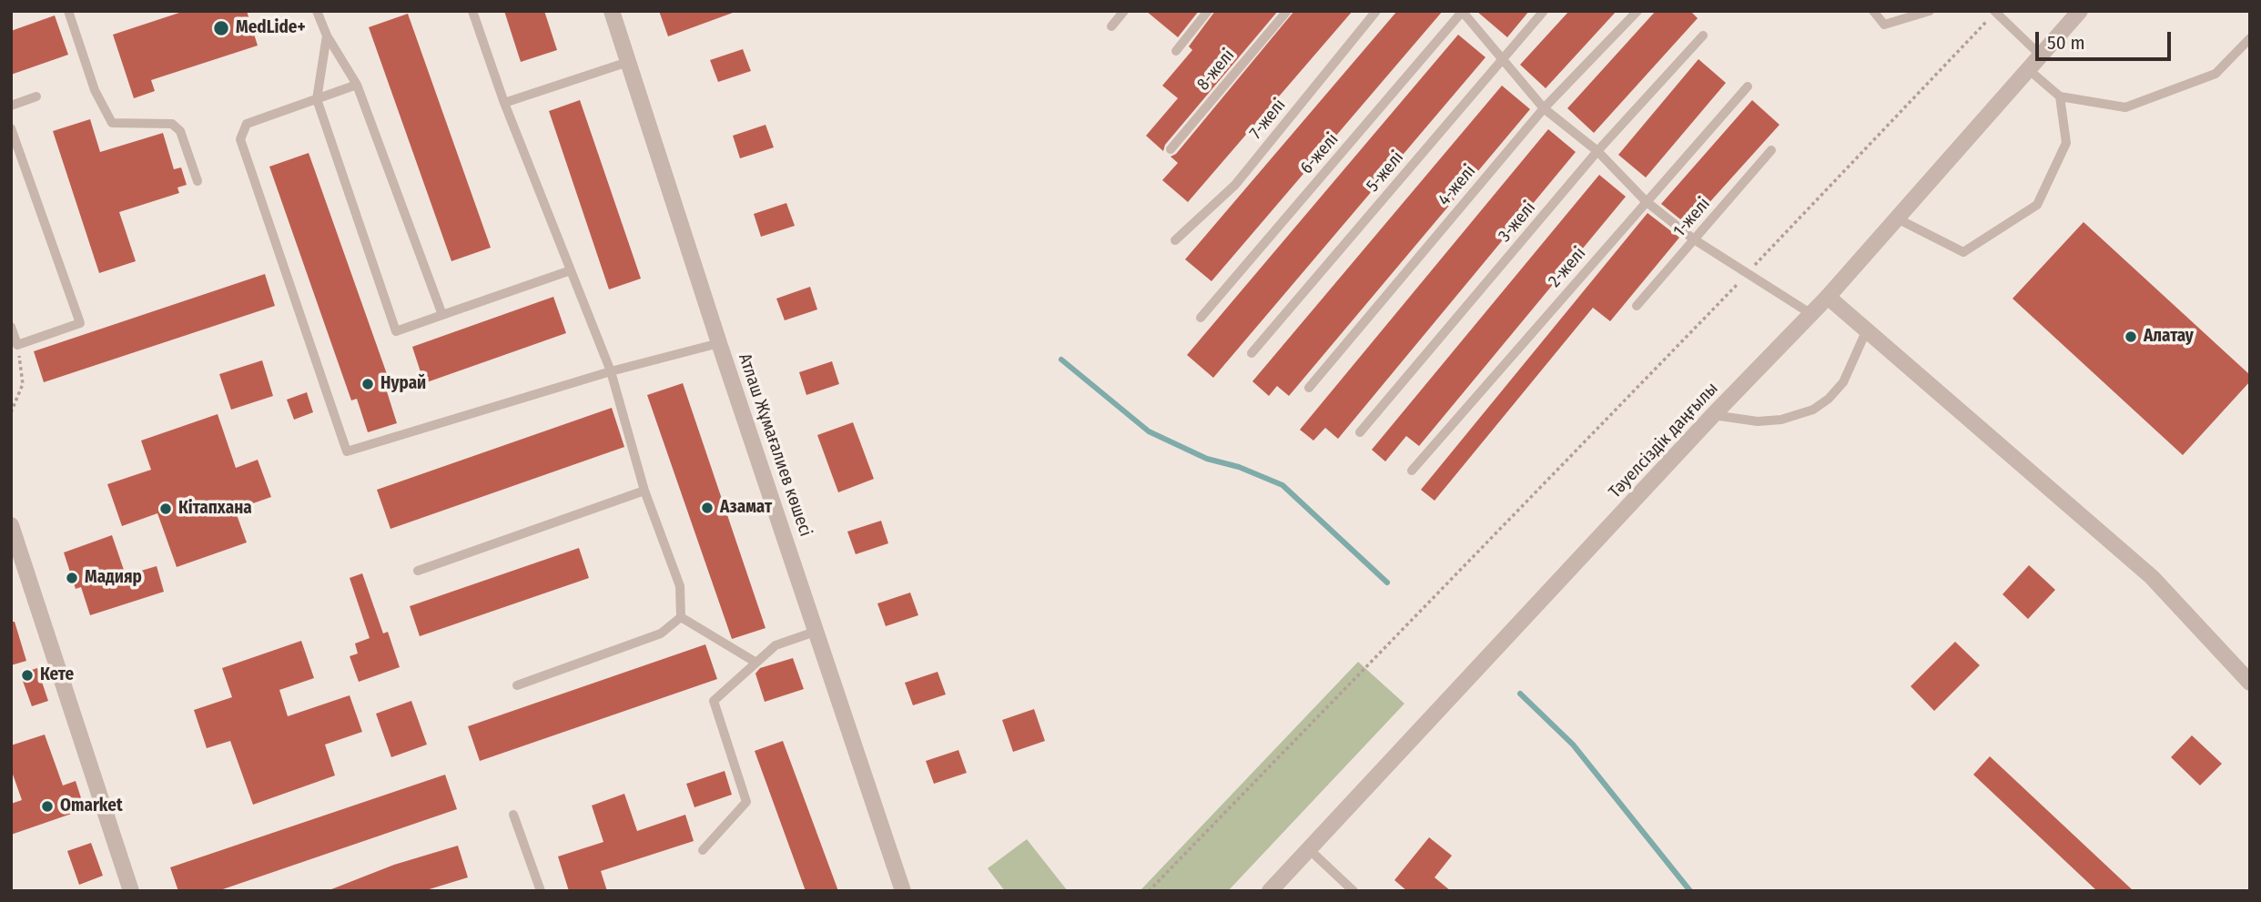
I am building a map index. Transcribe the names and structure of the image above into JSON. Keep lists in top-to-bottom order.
{
  "streets": {
    "street": ["Тәуелсіздік даңғылы", "Атлаш Жұмағалиев көшесі"],
    "lane": [
      "8-желі",
      "7-желі",
      "6-желі",
      "5-желі",
      "4-желі",
      "1-желі",
      "3-желі",
      "2-желі"
    ]
  },
  "places": [
    "MedLide+",
    "Алатау",
    "Нурай",
    "Азамат",
    "Кітапxана",
    "Мадияр",
    "Кете",
    "Omarket"
  ],
  "scale_bar": "50 m"
}
